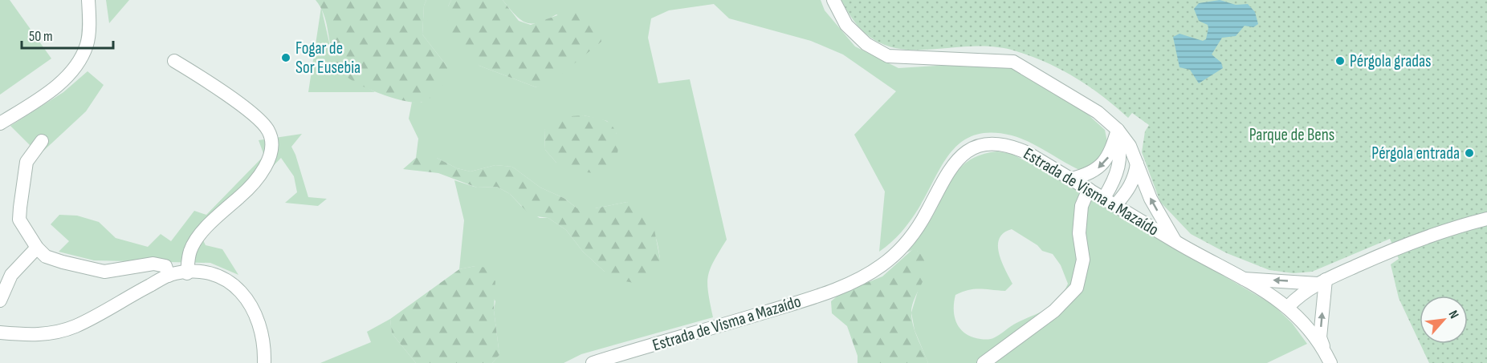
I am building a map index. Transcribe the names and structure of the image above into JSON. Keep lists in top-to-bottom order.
{
  "streets": {
    "street": ["Estrada de Visma a Mazaído"]
  },
  "parks": ["Parque de Bens"],
  "places": ["Fogar de Sor Eusebia", "Pérgola gradas", "Pérgola entrada"],
  "scale_bar": "50 m",
  "north": "top right"
}
